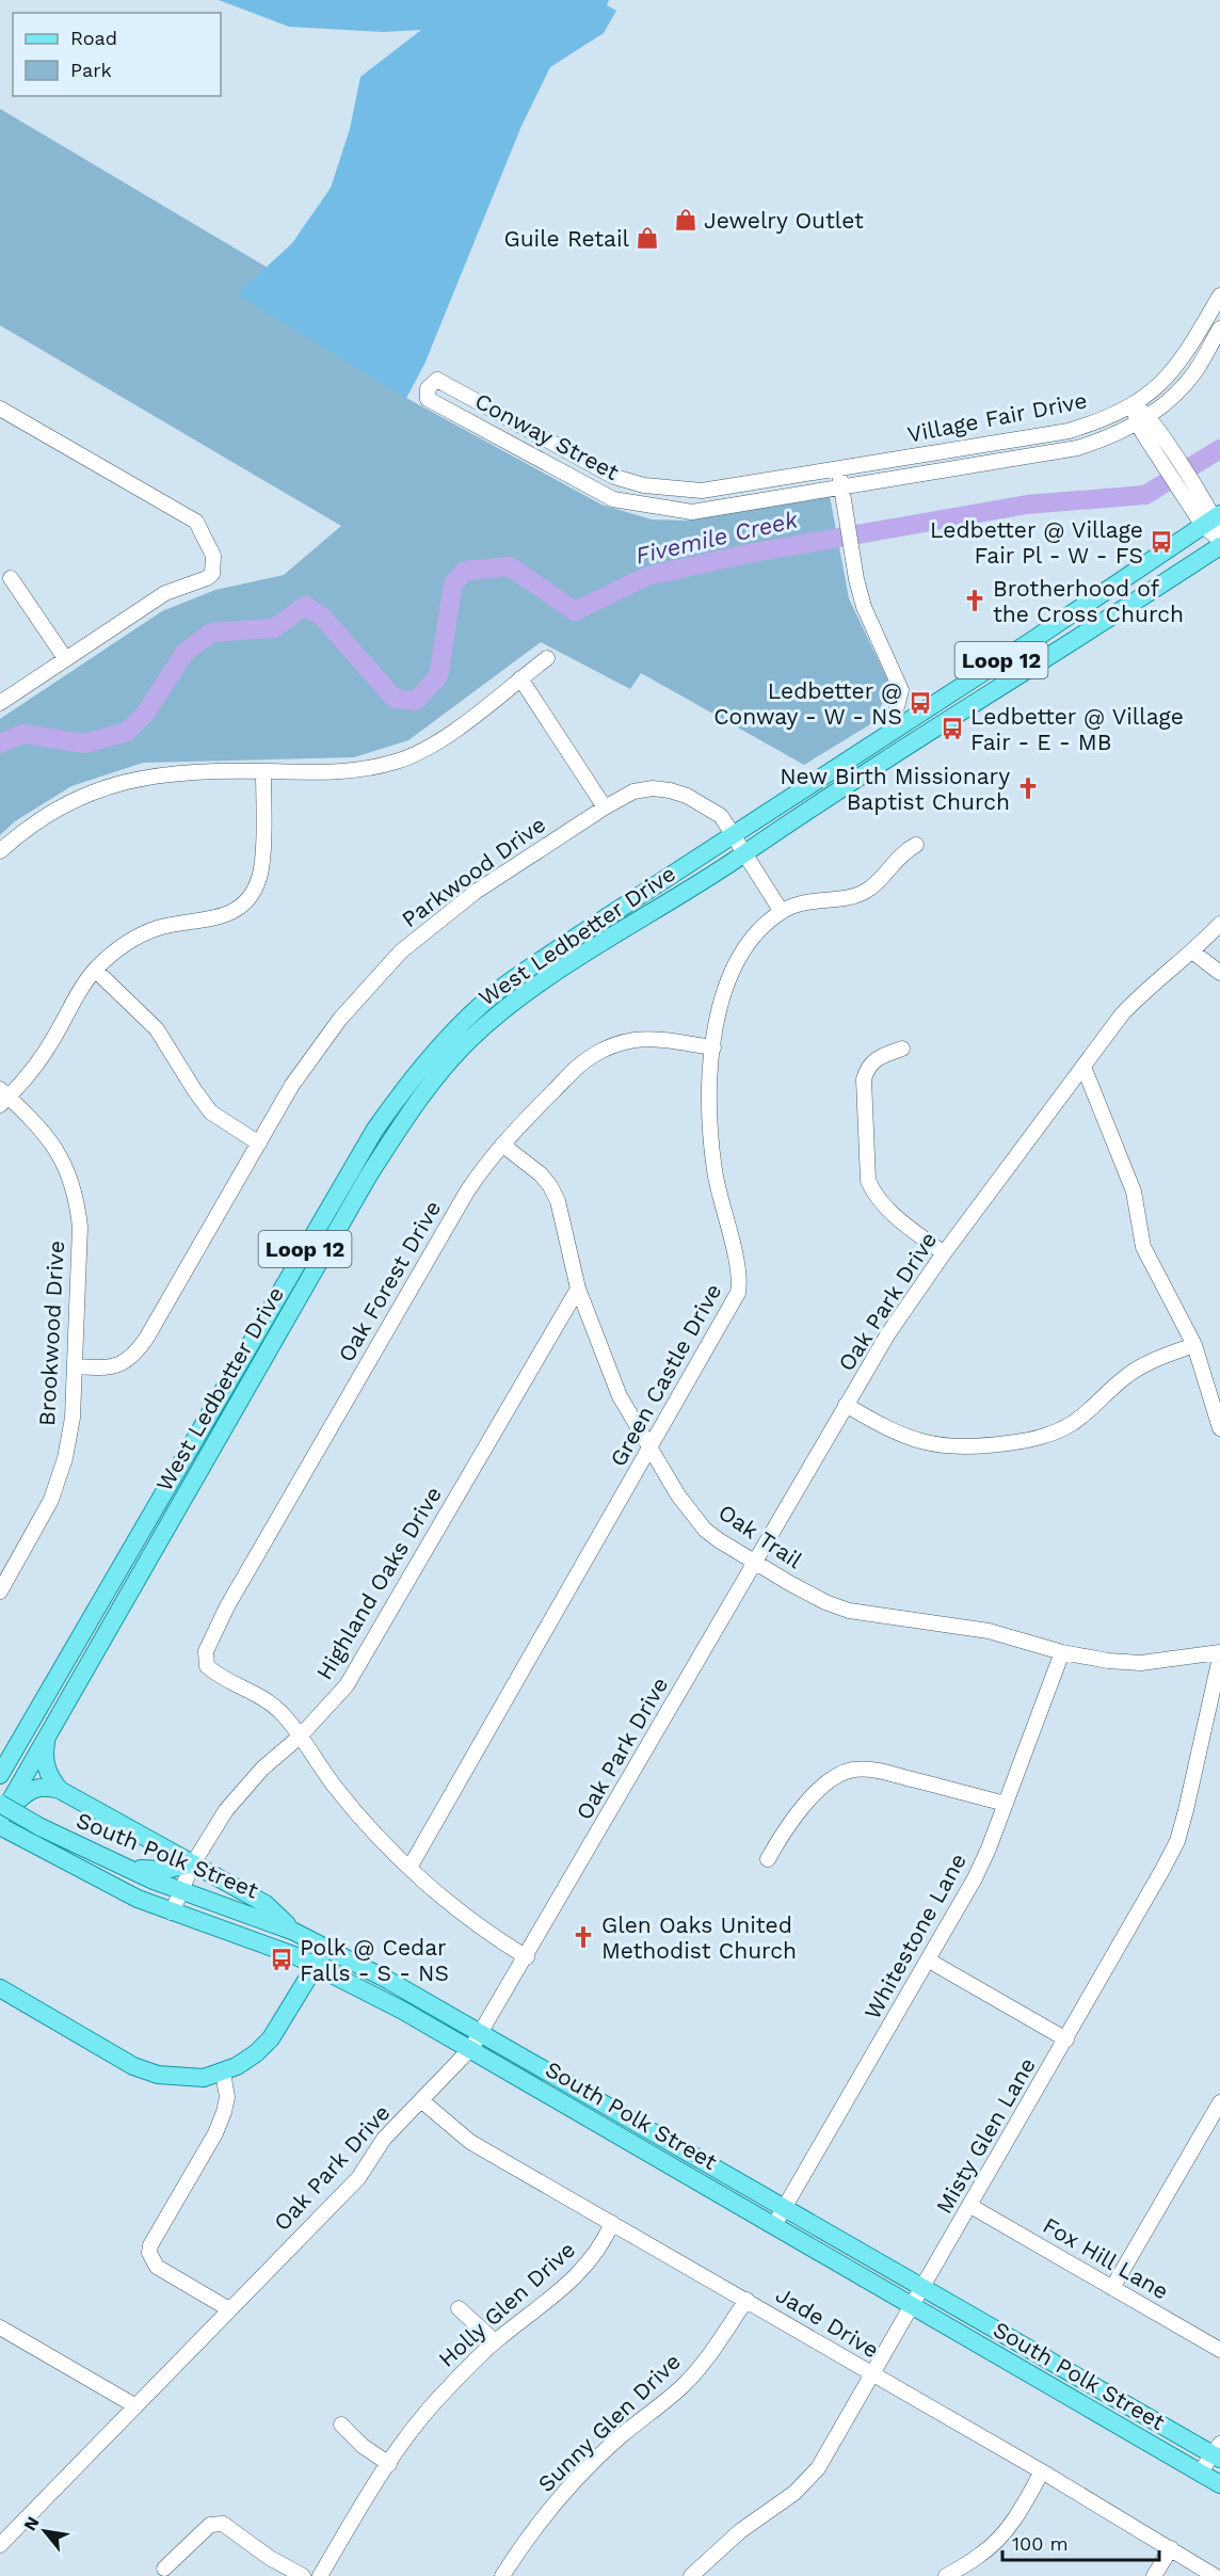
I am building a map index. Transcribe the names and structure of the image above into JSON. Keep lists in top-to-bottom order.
{
  "streets": {
    "main road": ["Loop 12", "West Ledbetter Drive", "South Polk Street"],
    "street": [
      "Village Fair Drive",
      "Conway Street",
      "Parkwood Drive",
      "Oak Forest Drive",
      "Oak Park Drive",
      "Brookwood Drive",
      "Green Castle Drive",
      "Oak Trail",
      "Highland Oaks Drive",
      "Whitestone Lane",
      "Misty Glen Lane",
      "Fox Hill Lane",
      "Holly Glen Drive",
      "Jade Drive",
      "Sunny Glen Drive"
    ]
  },
  "crossings": [
    ["Village Fair Drive", "Conway Street"],
    ["Parkwood Drive", "West Ledbetter Drive"],
    ["Parkwood Drive", "Brookwood Drive"],
    ["Parkwood Drive", "Green Castle Drive"],
    ["Oak Forest Drive", "Green Castle Drive"],
    ["Oak Forest Drive", "Oak Trail"],
    ["Oak Forest Drive", "Highland Oaks Drive"],
    ["Oak Park Drive", "Oak Trail"],
    ["Oak Park Drive", "South Polk Street"],
    ["Oak Park Drive", "Jade Drive"],
    ["Green Castle Drive", "Oak Trail"],
    ["Oak Trail", "Highland Oaks Drive"],
    ["Oak Trail", "Whitestone Lane"],
    ["Highland Oaks Drive", "South Polk Street"],
    ["South Polk Street", "Whitestone Lane"],
    ["South Polk Street", "Misty Glen Lane"],
    ["Misty Glen Lane", "Fox Hill Lane"],
    ["Misty Glen Lane", "Jade Drive"],
    ["Holly Glen Drive", "Jade Drive"],
    ["Jade Drive", "Sunny Glen Drive"]
  ],
  "water": ["Fivemile Creek"],
  "places": {
    "shop": ["Jewelry Outlet", "Guile Retail"],
    "bus stop": [
      "Ledbetter @ Village Fair Pl - W - FS",
      "Ledbetter @ Conway - W - NS",
      "Ledbetter @ Village Fair - E - MB",
      "Polk @ Cedar Falls - S - NS"
    ],
    "church": ["Brotherhood of the Cross Church", "New Birth Missionary Baptist Church", "Glen Oaks United Methodist Church"]
  },
  "legend": ["Road", "Park"],
  "scale_bar": "100 m",
  "north": "top left"
}
